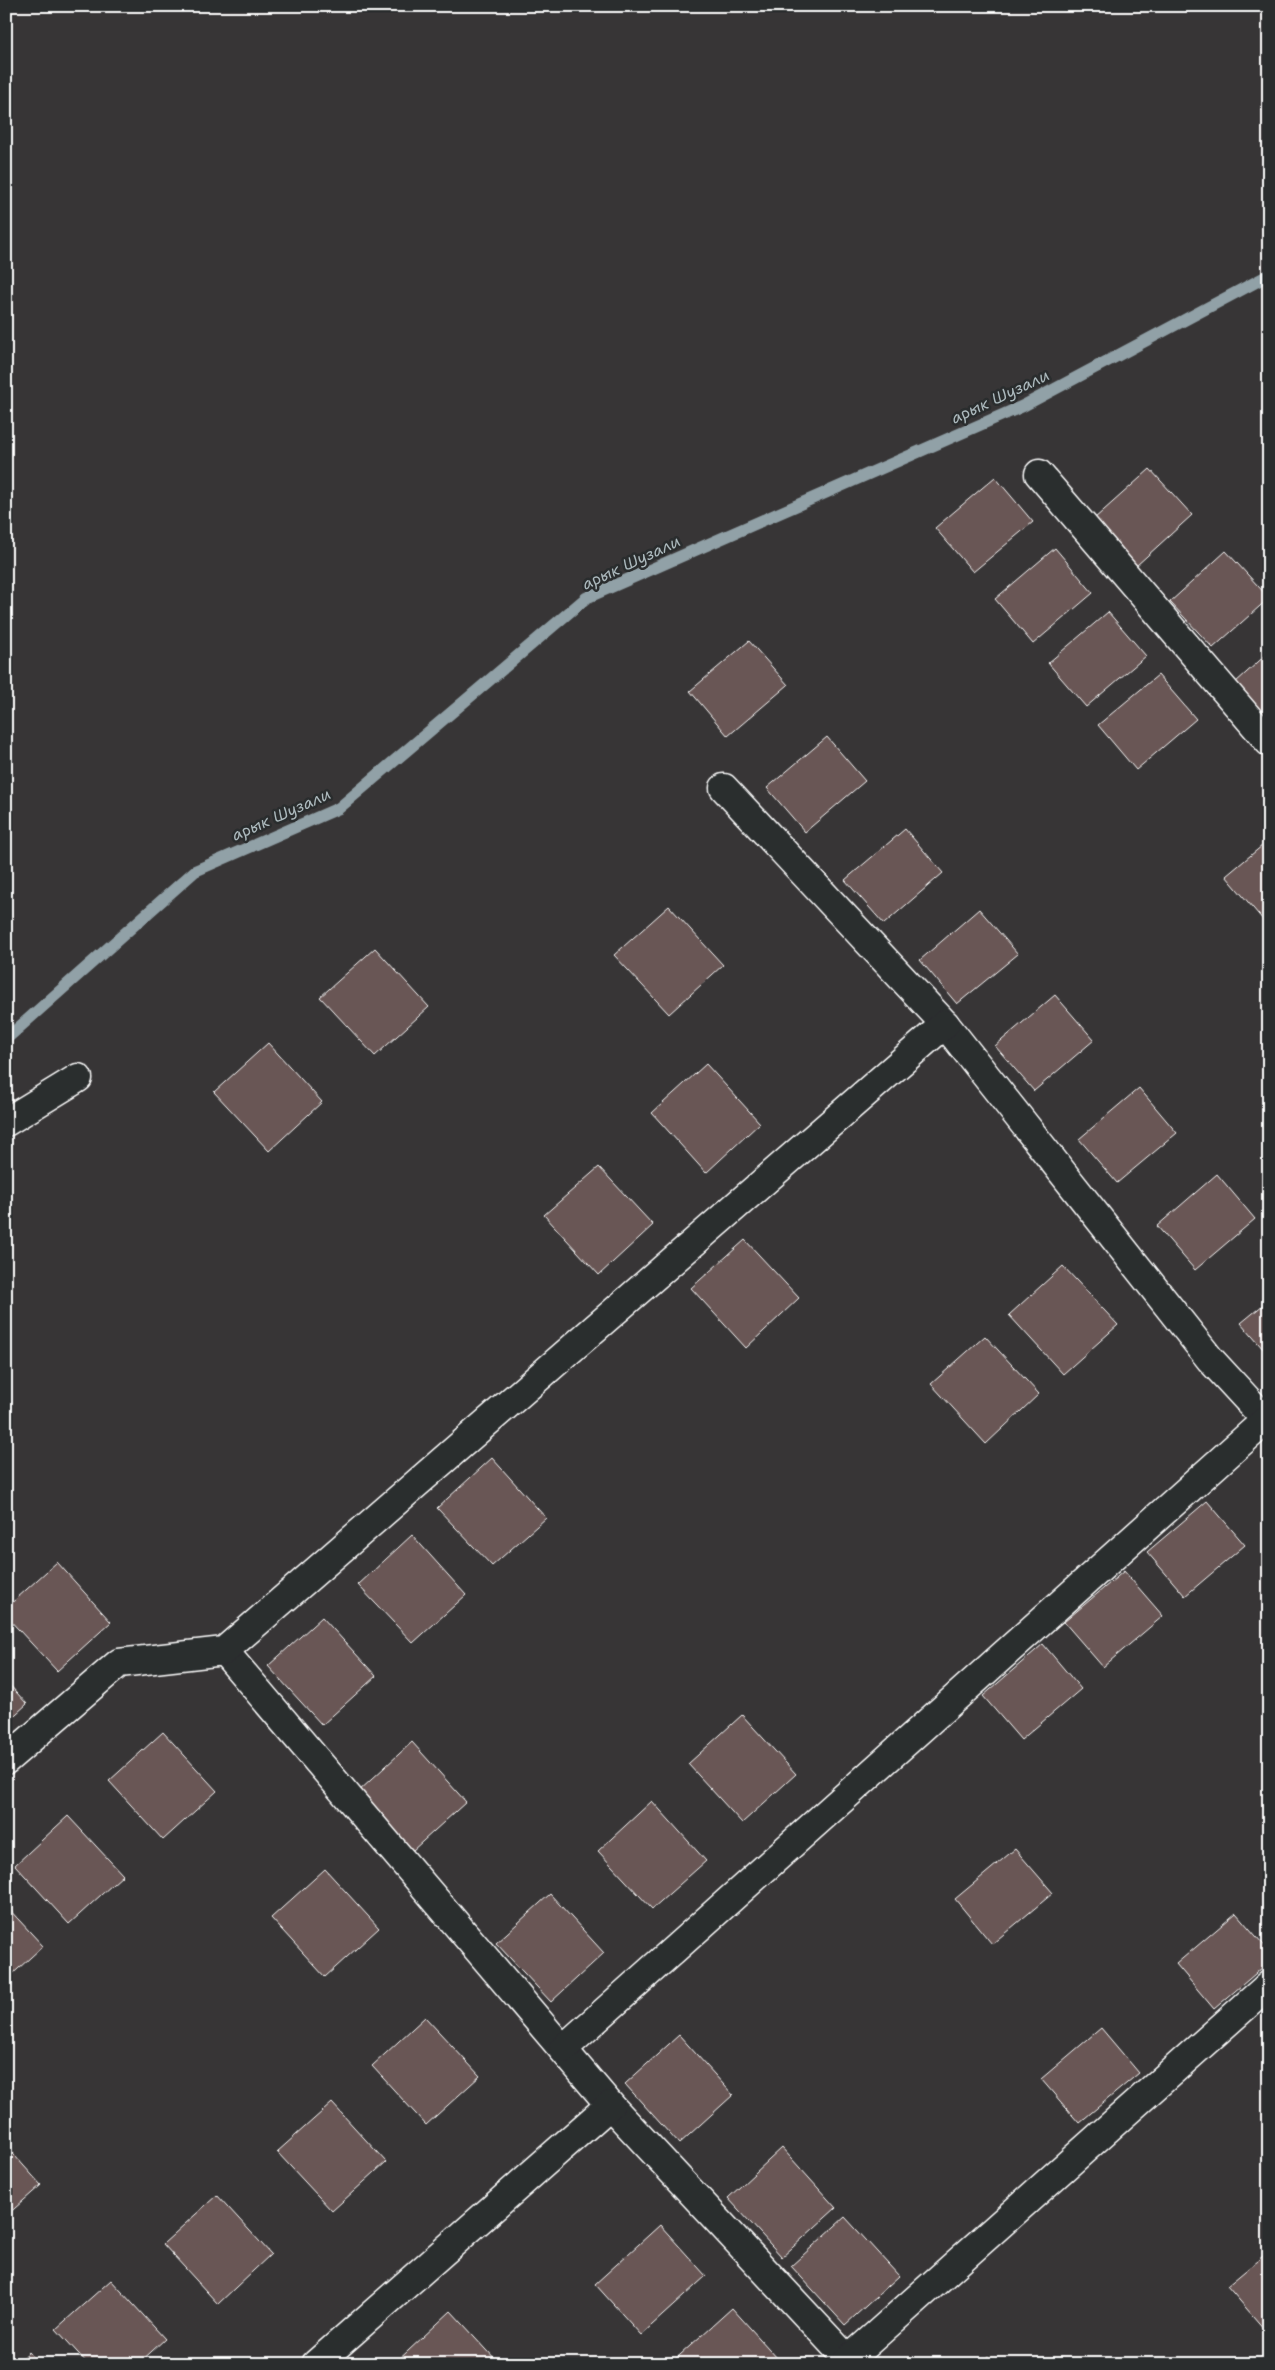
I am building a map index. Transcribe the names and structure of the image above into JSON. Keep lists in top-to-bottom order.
{
  "water": ["арык Шузали"]
}
